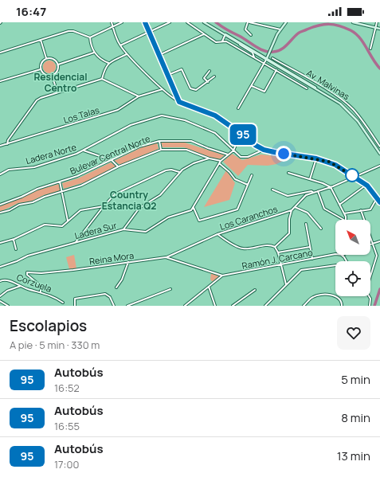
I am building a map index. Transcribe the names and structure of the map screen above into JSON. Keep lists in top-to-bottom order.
{
  "streets": {
    "street": [
      "Av. Malvinas",
      "Los Talas",
      "Ladera Norte",
      "Bulevar Central Norte",
      "Los Caranchos",
      "Ladera Sur",
      "Reina Mora",
      "Ramón J. Carcano",
      "Corzuela"
    ]
  },
  "crossings": [
    ["Los Caranchos", "Reina Mora"],
    ["Reina Mora", "Ramón J. Carcano"],
    ["Reina Mora", "Corzuela"]
  ],
  "districts": ["Residencial Centro", "Country Estancia Q2"],
  "lines": ["bus line 95"],
  "north": "top left",
  "page": {
    "status": "16:47",
    "on_map": "95",
    "heading": ["Escolapios", "A pie · 5 min · 330 m"],
    "list": [
      {
        "mark": "95",
        "name": "Autobús",
        "note": "16:52",
        "value": "5 min"
      },
      {
        "mark": "95",
        "name": "Autobús",
        "note": "16:55",
        "value": "8 min"
      },
      {
        "mark": "95",
        "name": "Autobús",
        "note": "17:00",
        "value": "13 min"
      }
    ]
  }
}
